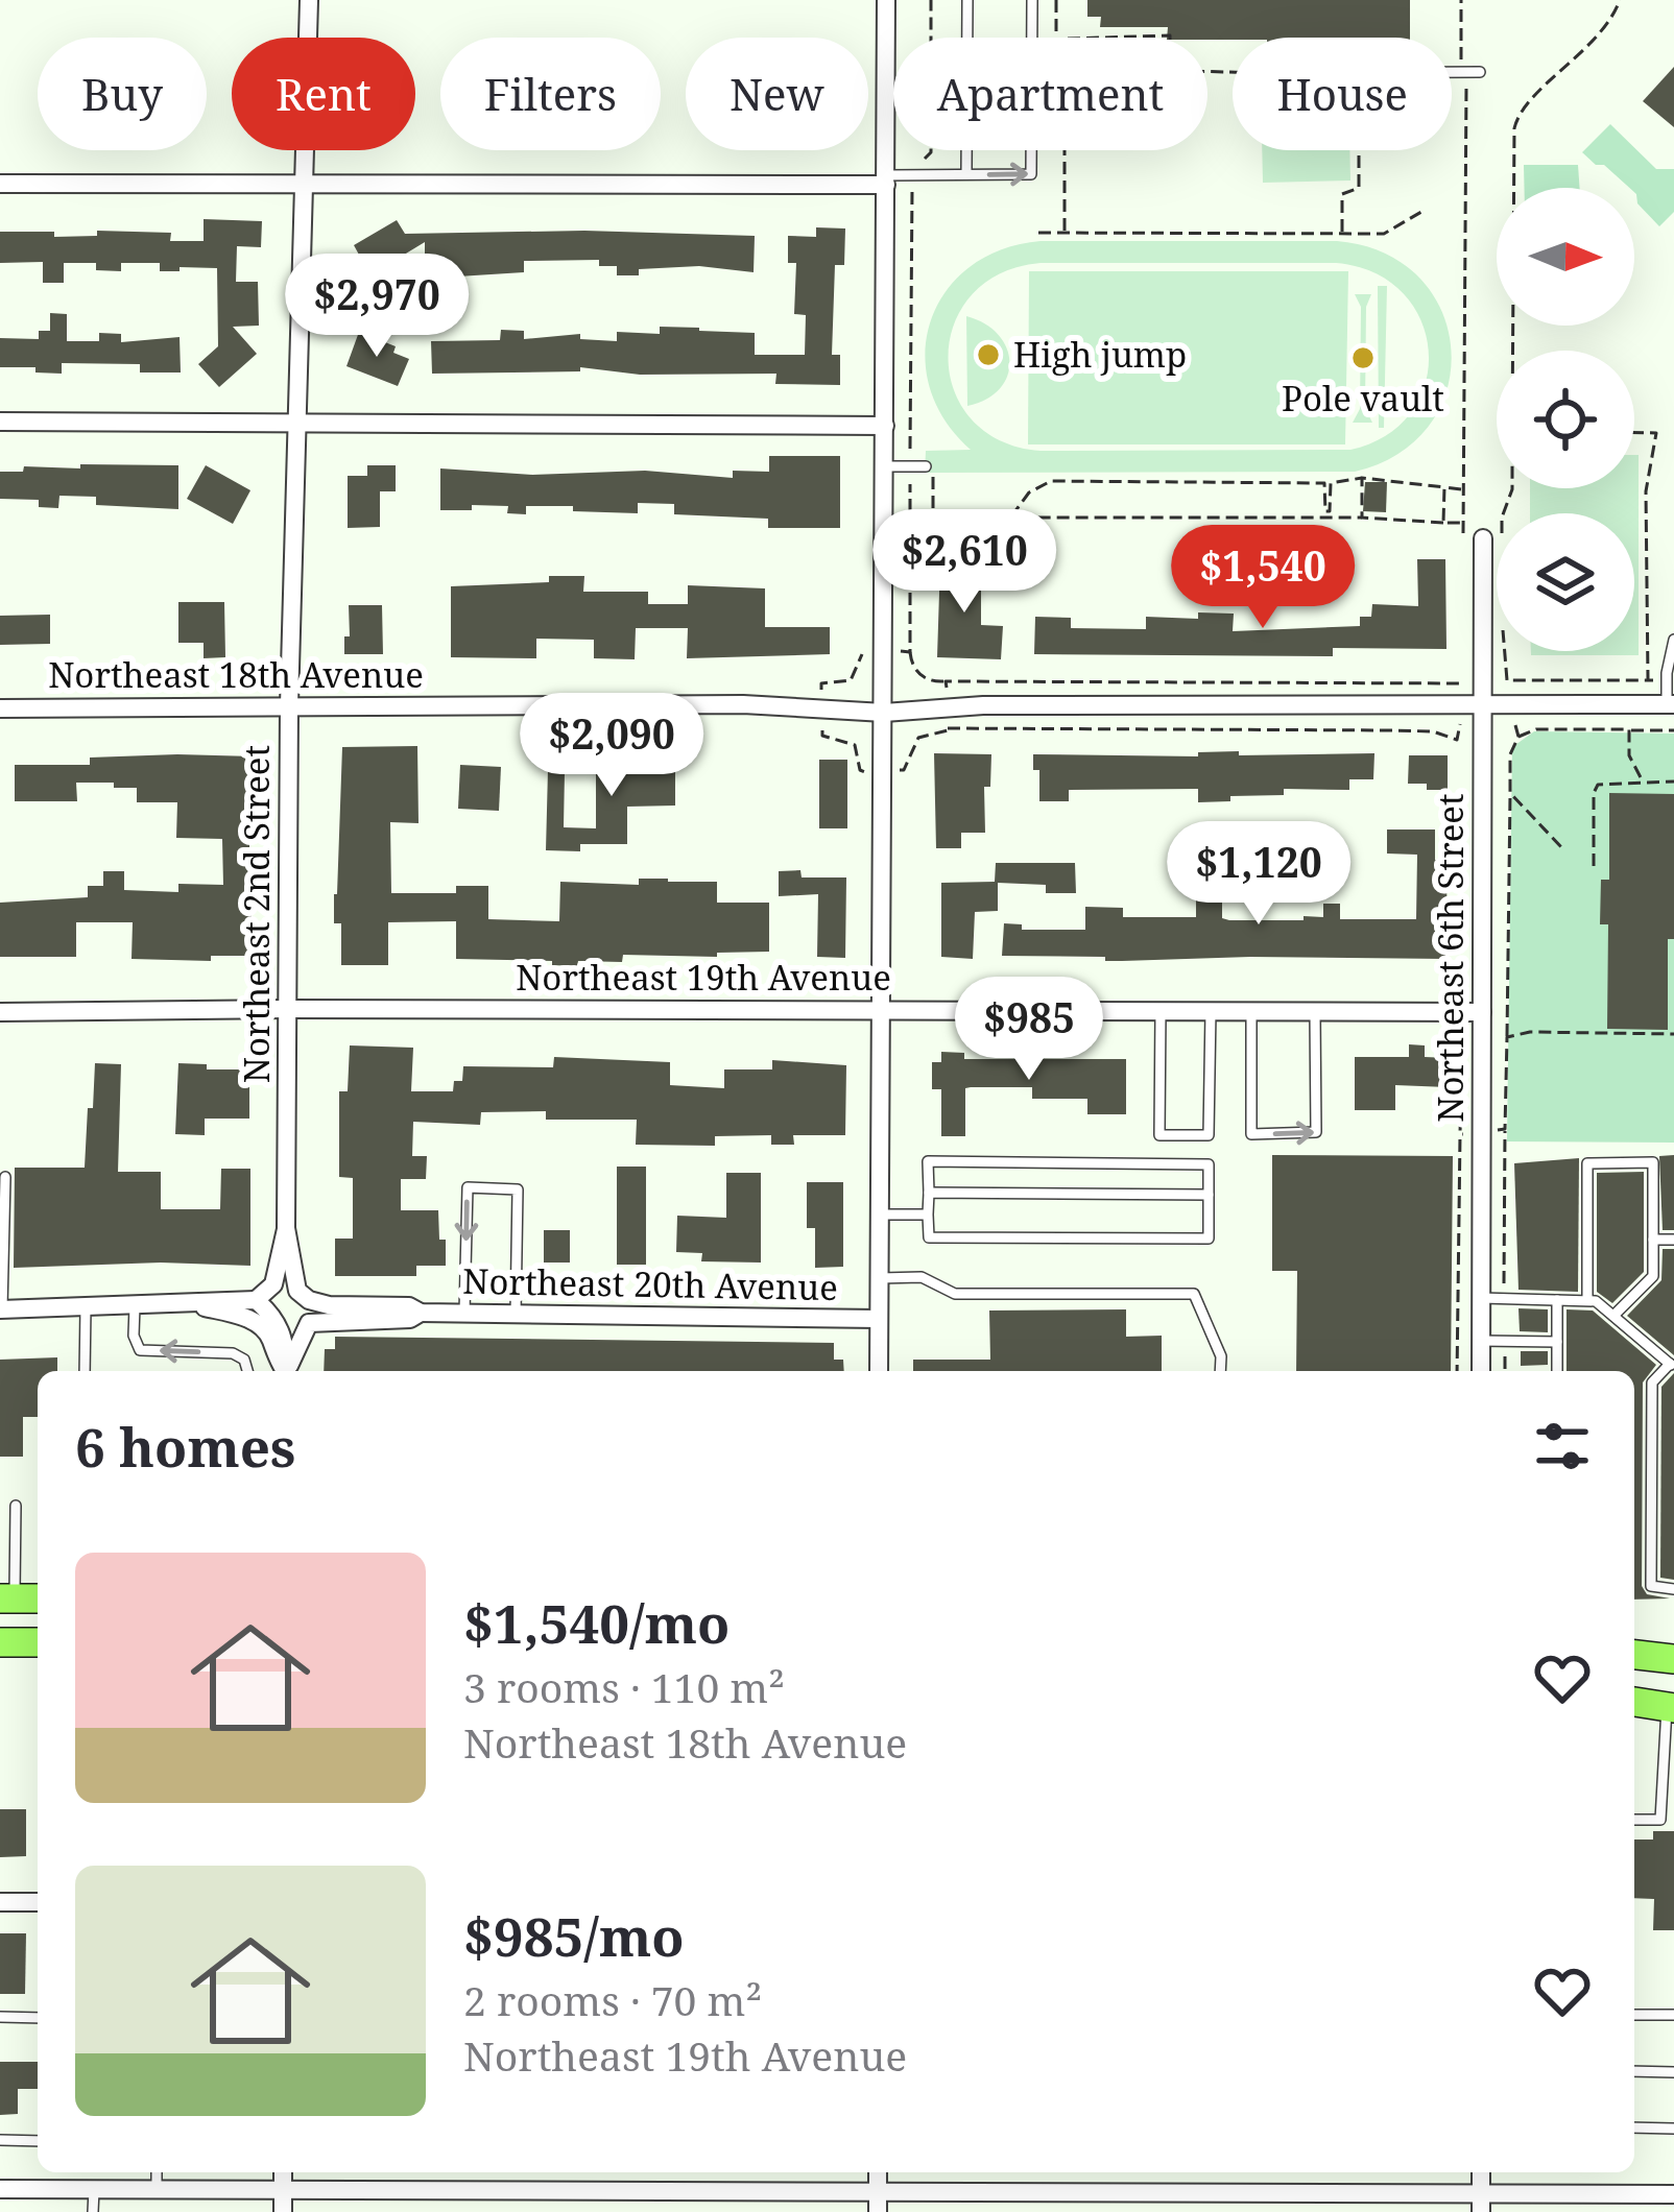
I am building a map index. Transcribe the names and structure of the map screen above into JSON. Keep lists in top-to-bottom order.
{
  "streets": {
    "street": [
      "Northeast 18th Avenue",
      "Northeast 2nd Street",
      "Northeast 6th Street",
      "Northeast 19th Avenue",
      "Northeast 20th Avenue"
    ]
  },
  "crossings": [
    ["Northeast 18th Avenue", "Northeast 2nd Street"],
    ["Northeast 18th Avenue", "Northeast 6th Street"],
    ["Northeast 2nd Street", "Northeast 19th Avenue"],
    ["Northeast 2nd Street", "Northeast 20th Avenue"],
    ["Northeast 6th Street", "Northeast 19th Avenue"]
  ],
  "places": ["High jump", "Pole vault"],
  "north": "right",
  "page": {
    "chip": [
      "Buy",
      "Rent",
      "Filters",
      "New",
      "Apartment",
      "House"
    ],
    "price": [
      "$2,970",
      "$2,610",
      "$1,540",
      "$2,090",
      "$1,120",
      "$985"
    ],
    "heading": "6 homes",
    "list": [
      {
        "name": "$1,540/mo",
        "note": "3 rooms · 110 m² · Northeast 18th Avenue"
      },
      {
        "name": "$985/mo",
        "note": "2 rooms · 70 m² · Northeast 19th Avenue"
      }
    ]
  }
}
